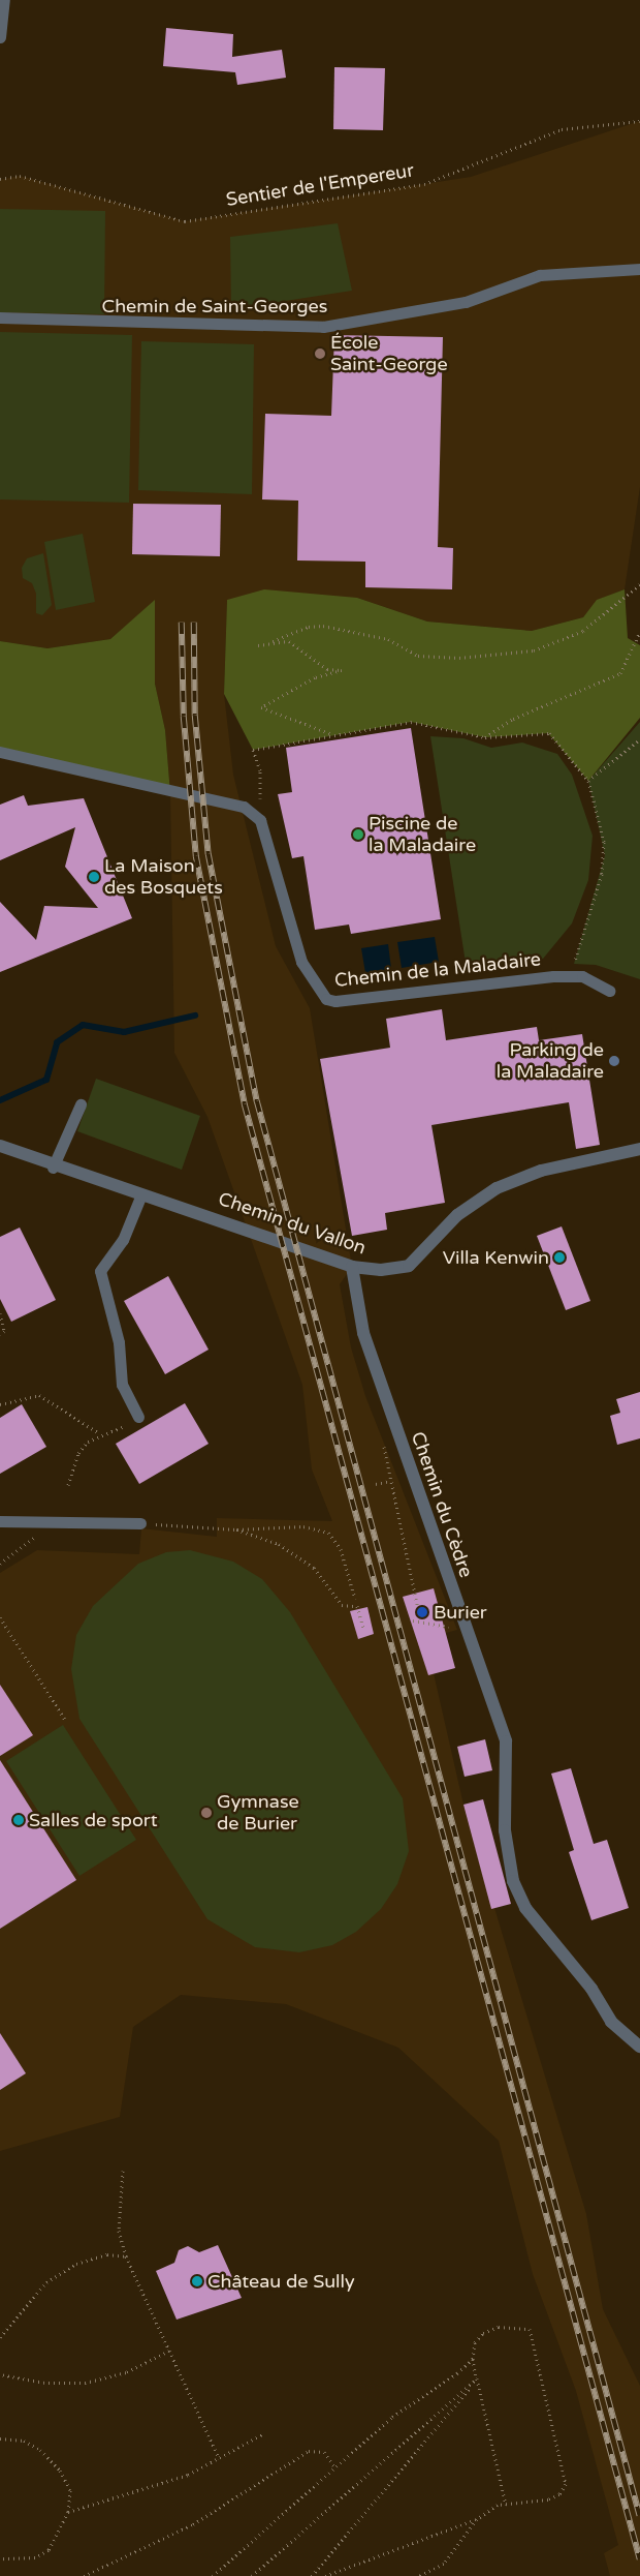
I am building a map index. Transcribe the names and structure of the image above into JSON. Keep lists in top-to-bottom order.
{
  "streets": {
    "street": ["Chemin du Vallon", "Chemin du Cèdre"],
    "lane": ["Chemin de Saint-Georges", "Chemin de la Maladaire"],
    "path": ["Sentier de l'Empereur"]
  },
  "crossings": [
    ["Chemin du Vallon", "Chemin du Cèdre"]
  ],
  "places": [
    "École Saint-George",
    "Piscine de la Maladaire",
    "La Maison des Bosquets",
    "Parking de la Maladaire",
    "Villa Kenwin",
    "Burier",
    "Gymnase de Burier",
    "Salles de sport",
    "Château de Sully"
  ]
}
